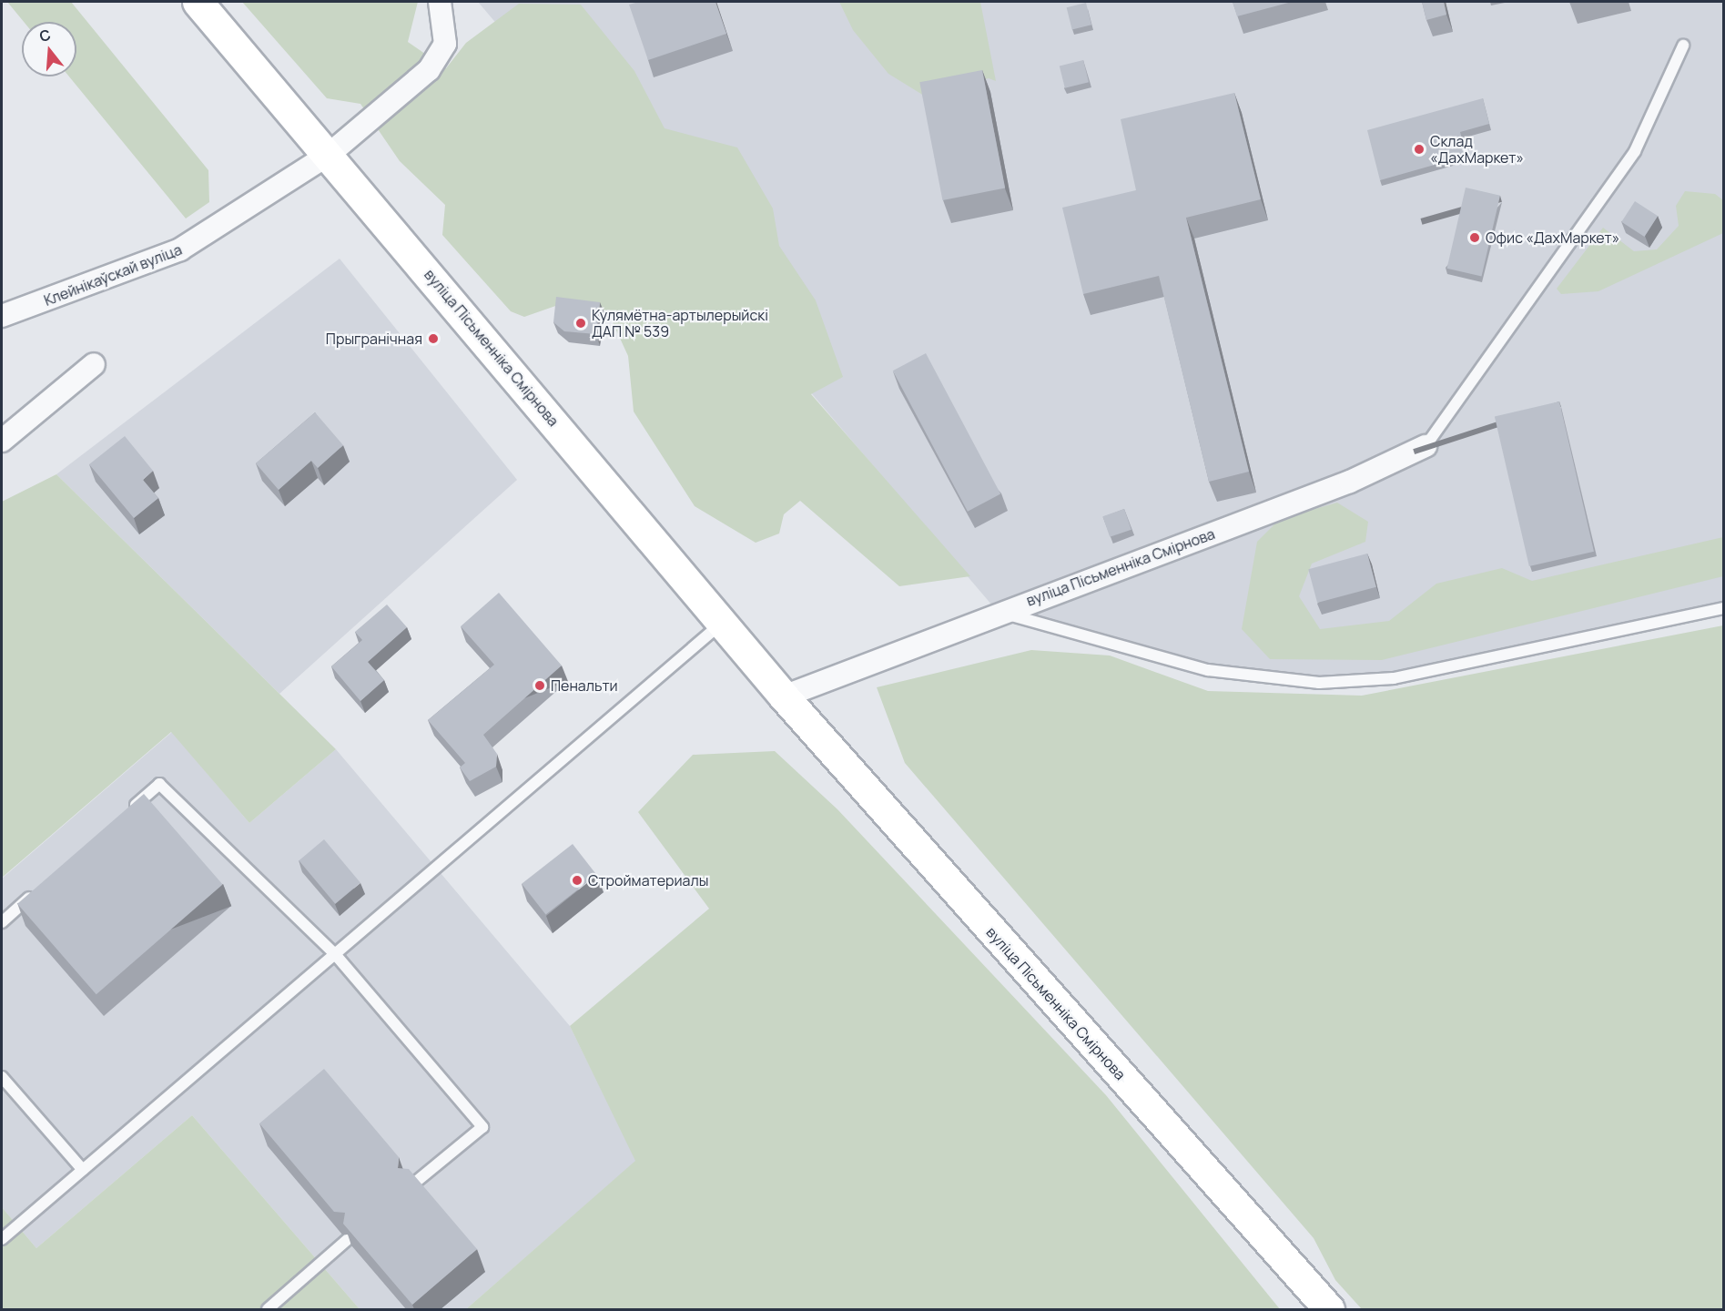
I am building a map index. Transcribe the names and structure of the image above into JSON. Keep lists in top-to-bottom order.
{
  "streets": {
    "main road": ["вуліца Пісьменніка Смірнова"],
    "street": ["Клейнікаўскай вуліца"]
  },
  "crossings": [
    ["Клейнікаўскай вуліца", "вуліца Пісьменніка Смірнова"]
  ],
  "places": [
    "Склад «ДахМаркет»",
    "Офис «ДахМаркет»",
    "Кулямётна-артылерыйскі ДАП № 539",
    "Прыгранічная",
    "Пенальти",
    "Стройматериалы"
  ],
  "north": "top"
}
